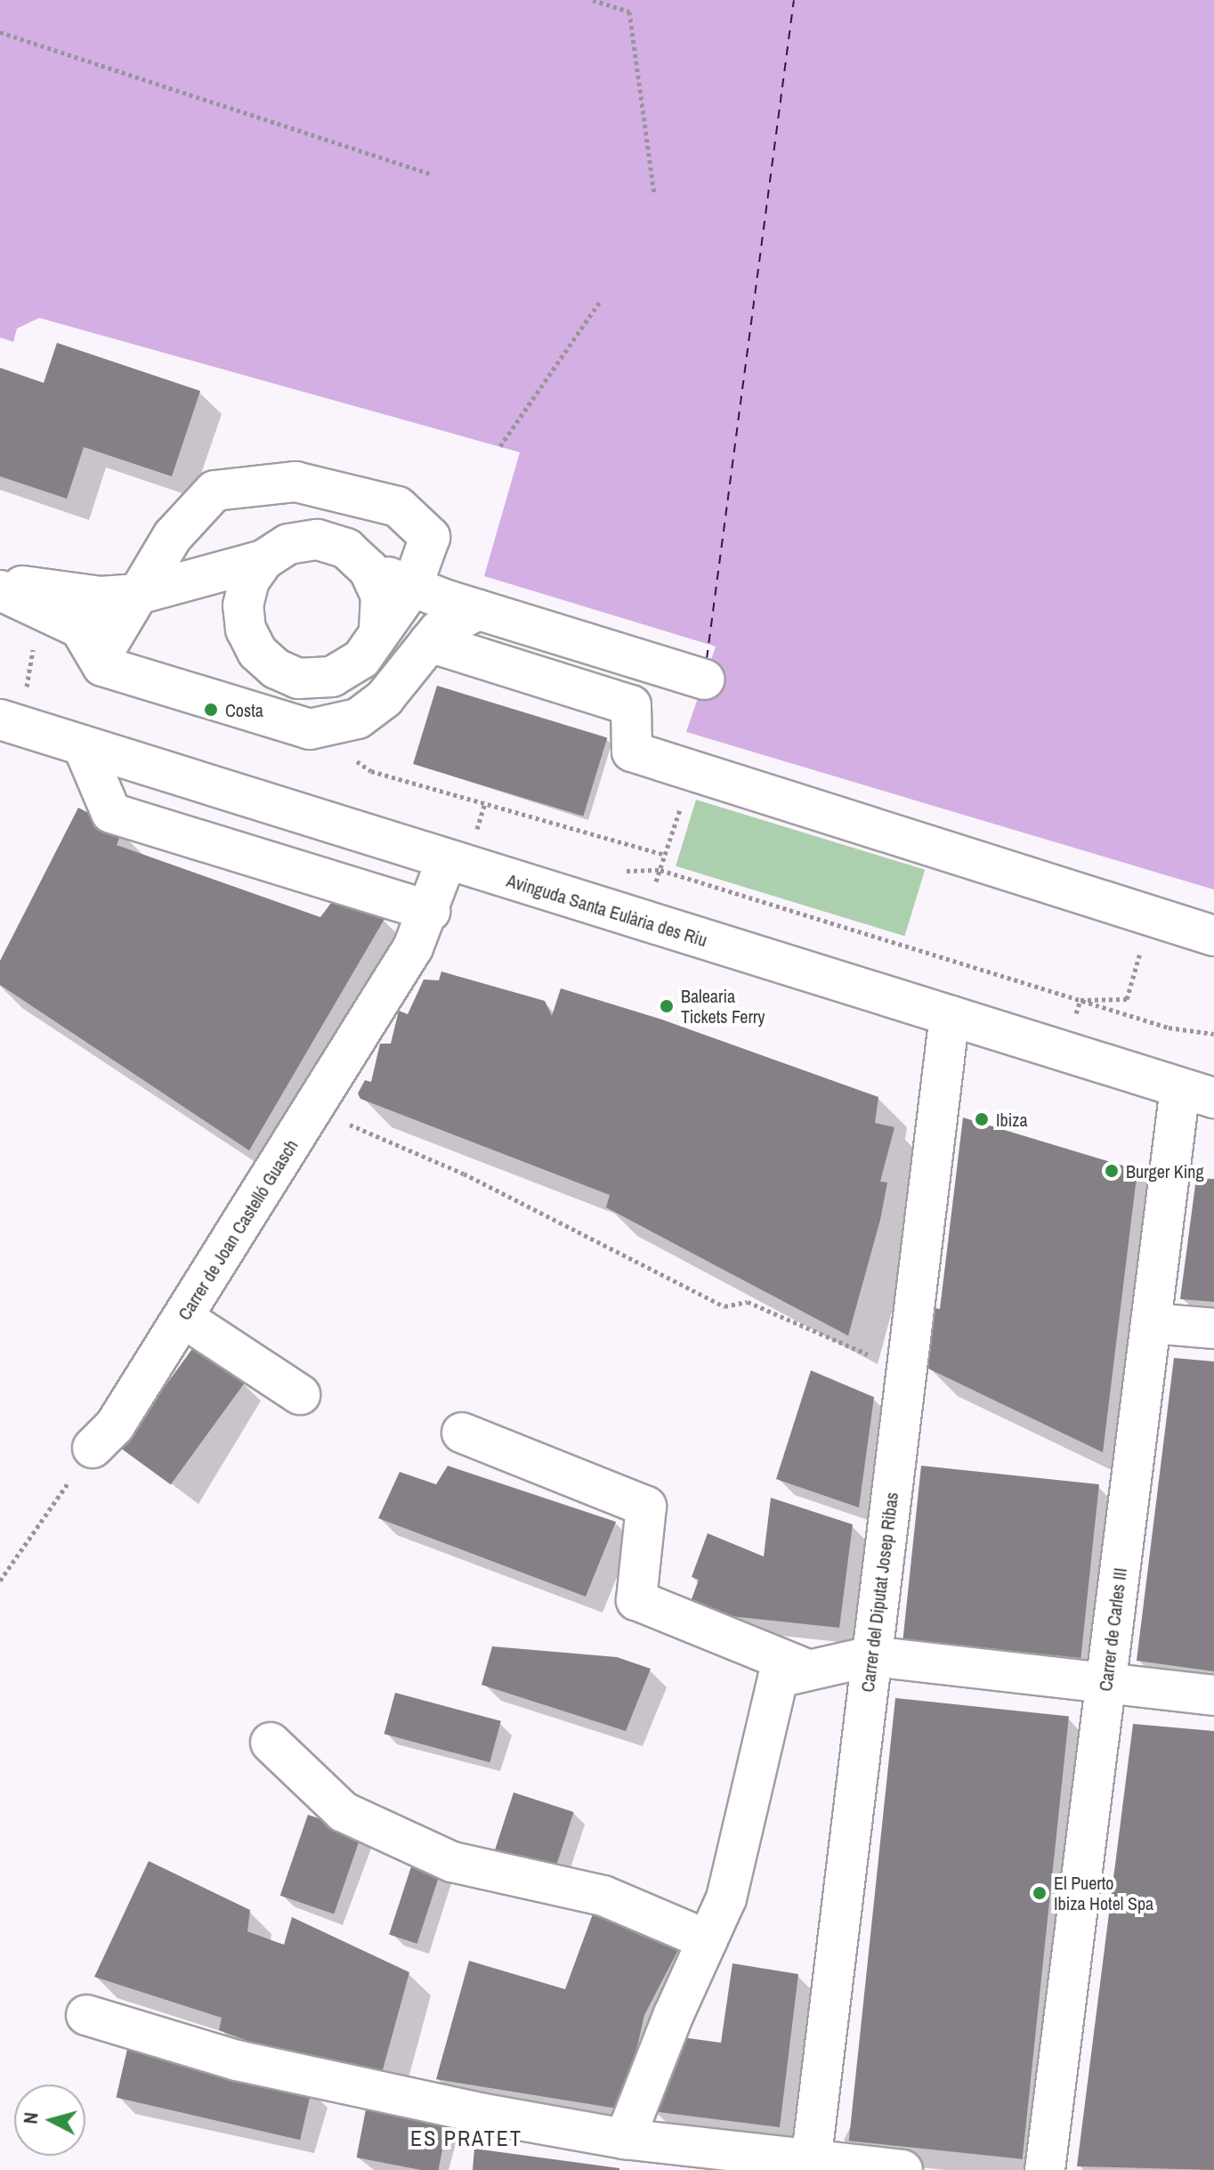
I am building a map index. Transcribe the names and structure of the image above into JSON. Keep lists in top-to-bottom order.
{
  "streets": {
    "street": [
      "Avinguda Santa Eulària des Riu",
      "Carrer de Joan Castelló Guasch",
      "Carrer del Diputat Josep Ribas",
      "Carrer de Carles III"
    ]
  },
  "crossings": [
    ["Avinguda Santa Eulària des Riu", "Carrer de Joan Castelló Guasch"],
    ["Avinguda Santa Eulària des Riu", "Carrer del Diputat Josep Ribas"],
    ["Avinguda Santa Eulària des Riu", "Carrer de Carles III"]
  ],
  "districts": ["ES PRATET"],
  "places": [
    "Costa",
    "Balearia Tickets Ferry",
    "Ibiza",
    "Burger King",
    "El Puerto Ibiza Hotel Spa"
  ],
  "north": "left"
}
